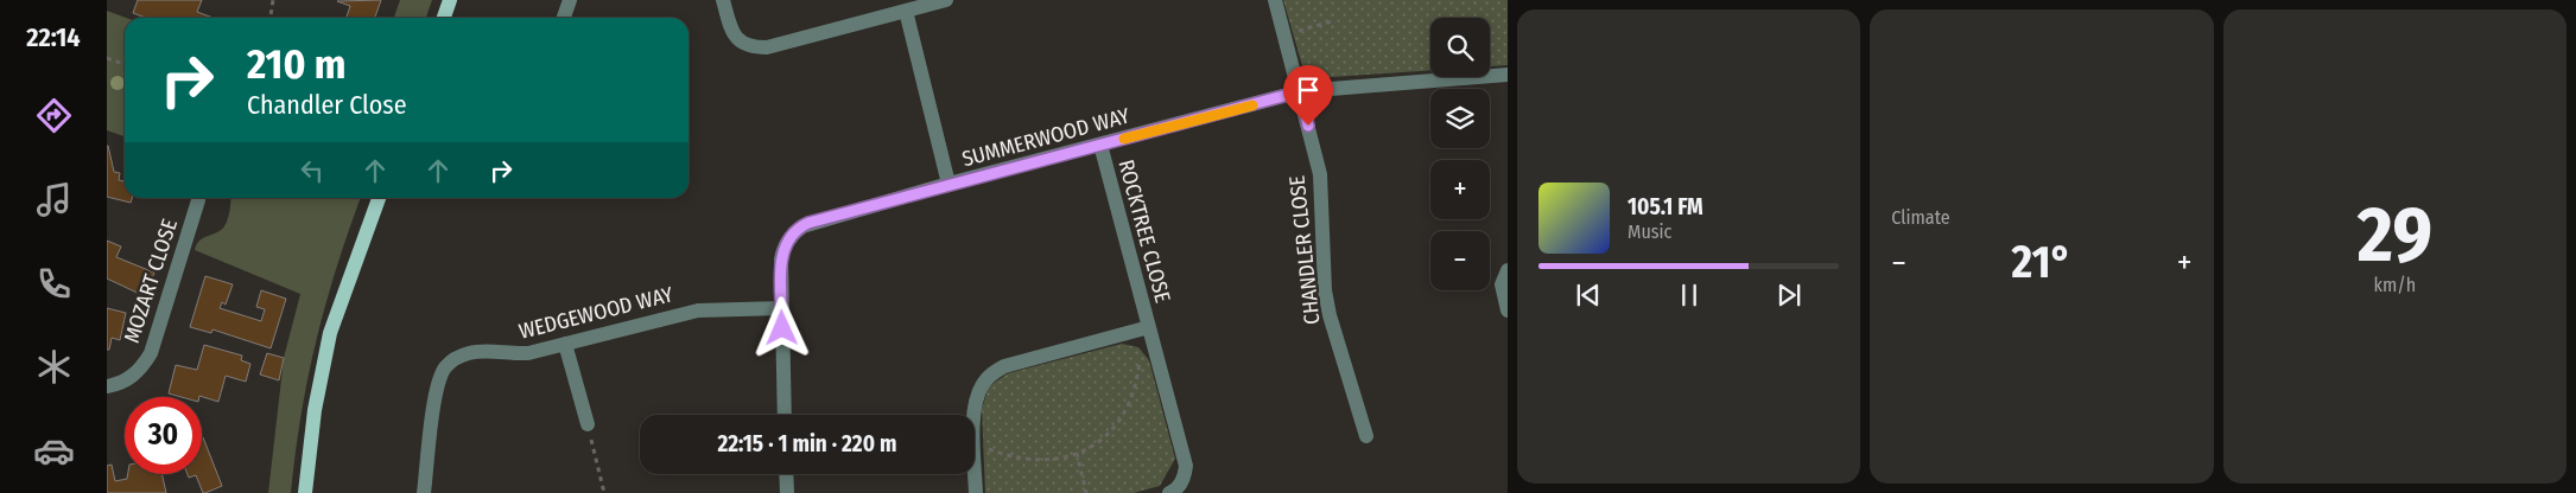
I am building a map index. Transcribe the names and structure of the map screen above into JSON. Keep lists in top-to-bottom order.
{
  "streets": {
    "street": [
      "SUMMERWOOD WAY",
      "ROCKTREE CLOSE",
      "CHANDLER CLOSE",
      "MOZART CLOSE",
      "WEDGEWOOD WAY"
    ]
  },
  "crossings": [
    ["SUMMERWOOD WAY", "ROCKTREE CLOSE"],
    ["SUMMERWOOD WAY", "CHANDLER CLOSE"],
    ["SUMMERWOOD WAY", "WEDGEWOOD WAY"]
  ],
  "page": {
    "tabs": "22:14",
    "tile": [
      "Climate",
      ["29", "km/h"]
    ],
    "map_buttons": ["+", "−"],
    "turn": ["210 m", "Chandler Close"],
    "song": ["105.1 FM", "Music"],
    "heat": ["−", "21°", "+"],
    "limit": "30",
    "trip": "22:15 · 1 min · 220 m"
  }
}
